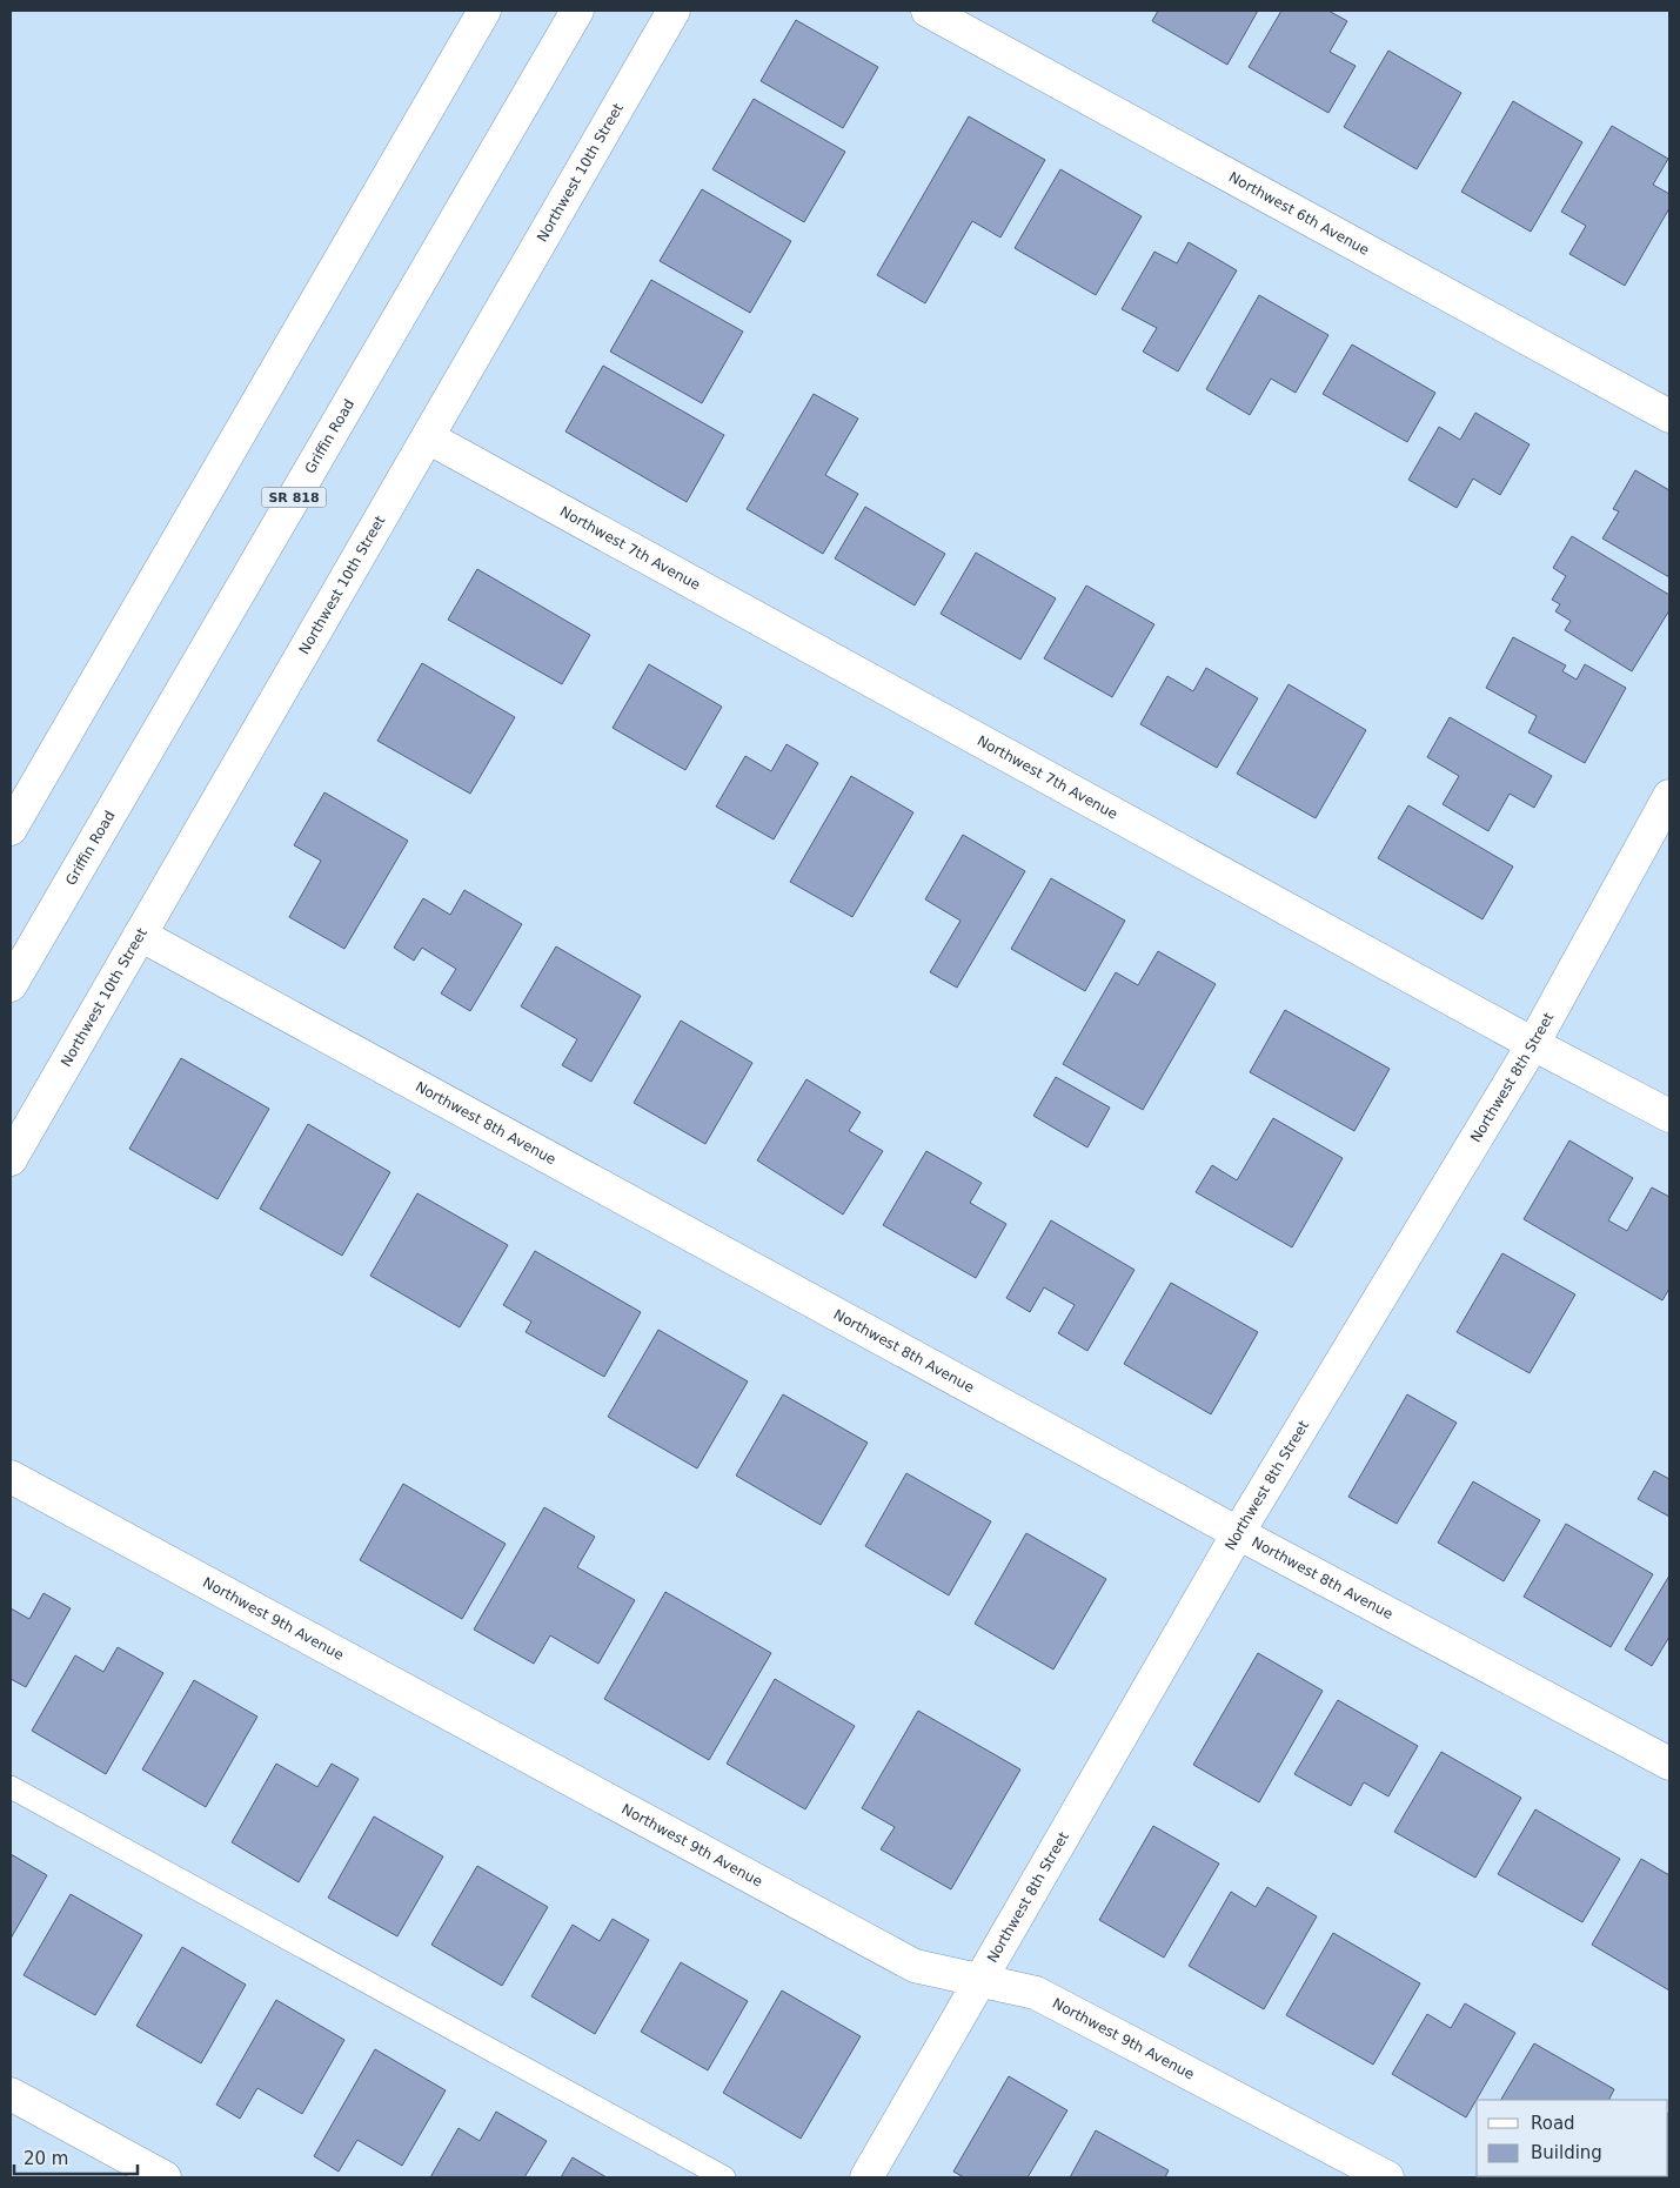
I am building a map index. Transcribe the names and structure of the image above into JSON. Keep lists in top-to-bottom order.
{
  "streets": {
    "street": [
      "Northwest 10th Street",
      "Northwest 6th Avenue",
      "Griffin Road",
      "SR 818",
      "Northwest 7th Avenue",
      "Northwest 8th Street",
      "Northwest 8th Avenue",
      "Northwest 9th Avenue"
    ]
  },
  "crossings": [
    ["Northwest 10th Street", "Northwest 7th Avenue"],
    ["Northwest 10th Street", "Northwest 8th Avenue"],
    ["Northwest 7th Avenue", "Northwest 8th Street"],
    ["Northwest 8th Street", "Northwest 8th Avenue"],
    ["Northwest 8th Street", "Northwest 9th Avenue"]
  ],
  "legend": ["Road", "Building"],
  "scale_bar": "20 m"
}
